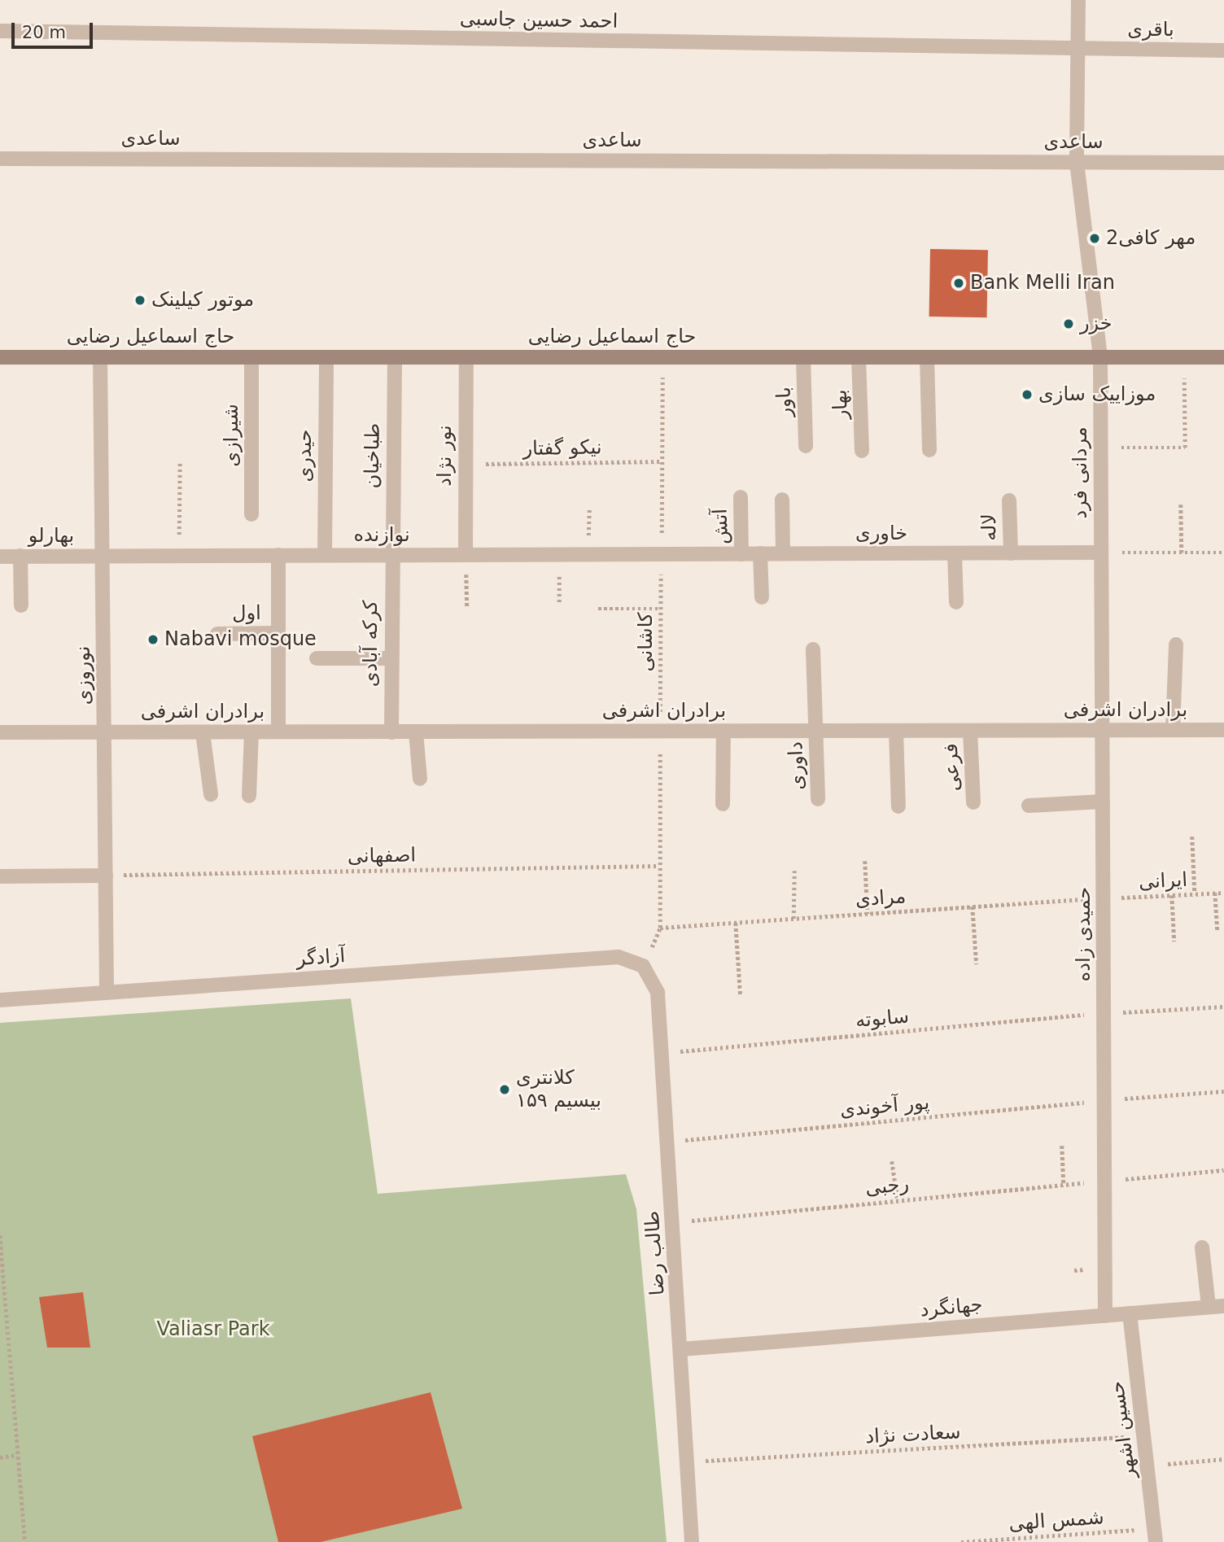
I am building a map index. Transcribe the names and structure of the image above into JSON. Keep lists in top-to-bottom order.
{
  "streets": {
    "main road": ["حاج اسماعیل رضایی"],
    "street": [
      "احمد حسین جاسبی",
      "باقری",
      "ساعدی",
      "باور",
      "بهار",
      "شیرازی",
      "حیدری",
      "طباخیان",
      "نور نژاد",
      "مردانی فرد",
      "آتش",
      "لاله",
      "خاوری",
      "نوازنده",
      "بهارلو",
      "اول",
      "کرکه آبادی",
      "نوروزی",
      "برادران اشرفی",
      "داوری",
      "فرعی",
      "حمیدی زاده",
      "آزادگر",
      "طالب رضا",
      "جهانگرد",
      "حسین اشهر"
    ],
    "path": [
      "نیکو گفتار",
      "کاشانی",
      "اصفهانی",
      "ایرانی",
      "مرادی",
      "سابوته",
      "پور آخوندی",
      "رجبی",
      "سعادت نژاد",
      "شمس الهی"
    ]
  },
  "crossings": [
    ["احمد حسین جاسبی", "باقری"],
    ["احمد حسین جاسبی", "مردانی فرد"],
    ["باقری", "مردانی فرد"],
    ["ساعدی", "مردانی فرد"],
    ["حاج اسماعیل رضایی", "باور"],
    ["حاج اسماعیل رضایی", "بهار"],
    ["حاج اسماعیل رضایی", "شیرازی"],
    ["حاج اسماعیل رضایی", "حیدری"],
    ["حاج اسماعیل رضایی", "طباخیان"],
    ["حاج اسماعیل رضایی", "نور نژاد"],
    ["حاج اسماعیل رضایی", "مردانی فرد"],
    ["حاج اسماعیل رضایی", "کاشانی"],
    ["حاج اسماعیل رضایی", "نوروزی"],
    ["نیکو گفتار", "نور نژاد"],
    ["نیکو گفتار", "کاشانی"],
    ["حیدری", "نوازنده"],
    ["طباخیان", "نوازنده"],
    ["طباخیان", "کرکه آبادی"],
    ["نور نژاد", "نوازنده"],
    ["مردانی فرد", "خاوری"],
    ["مردانی فرد", "حمیدی زاده"],
    ["آتش", "خاوری"],
    ["لاله", "خاوری"],
    ["خاوری", "نوازنده"],
    ["خاوری", "کاشانی"],
    ["خاوری", "حمیدی زاده"],
    ["نوازنده", "بهارلو"],
    ["نوازنده", "کاشانی"],
    ["نوازنده", "کرکه آبادی"],
    ["نوازنده", "نوروزی"],
    ["بهارلو", "نوروزی"],
    ["کاشانی", "برادران اشرفی"],
    ["کاشانی", "اصفهانی"],
    ["کاشانی", "مرادی"],
    ["کرکه آبادی", "برادران اشرفی"],
    ["نوروزی", "برادران اشرفی"],
    ["نوروزی", "اصفهانی"],
    ["نوروزی", "آزادگر"],
    ["برادران اشرفی", "داوری"],
    ["برادران اشرفی", "فرعی"],
    ["برادران اشرفی", "حمیدی زاده"],
    ["ایرانی", "مرادی"],
    ["ایرانی", "حمیدی زاده"],
    ["مرادی", "حمیدی زاده"],
    ["حمیدی زاده", "سابوته"],
    ["حمیدی زاده", "پور آخوندی"],
    ["حمیدی زاده", "رجبی"],
    ["حمیدی زاده", "جهانگرد"],
    ["آزادگر", "طالب رضا"],
    ["سابوته", "طالب رضا"],
    ["پور آخوندی", "طالب رضا"],
    ["رجبی", "طالب رضا"],
    ["طالب رضا", "جهانگرد"],
    ["طالب رضا", "سعادت نژاد"],
    ["جهانگرد", "حسین اشهر"],
    ["حسین اشهر", "سعادت نژاد"],
    ["حسین اشهر", "شمس الهی"]
  ],
  "parks": ["Valiasr Park"],
  "places": [
    "2مهر کافی",
    "Bank Melli Iran",
    "موتور کیلینک",
    "خزر",
    "موزاییک سازی",
    "Nabavi mosque",
    "کلانتری ۱۵۹ بیسیم"
  ],
  "scale_bar": "20 m"
}
